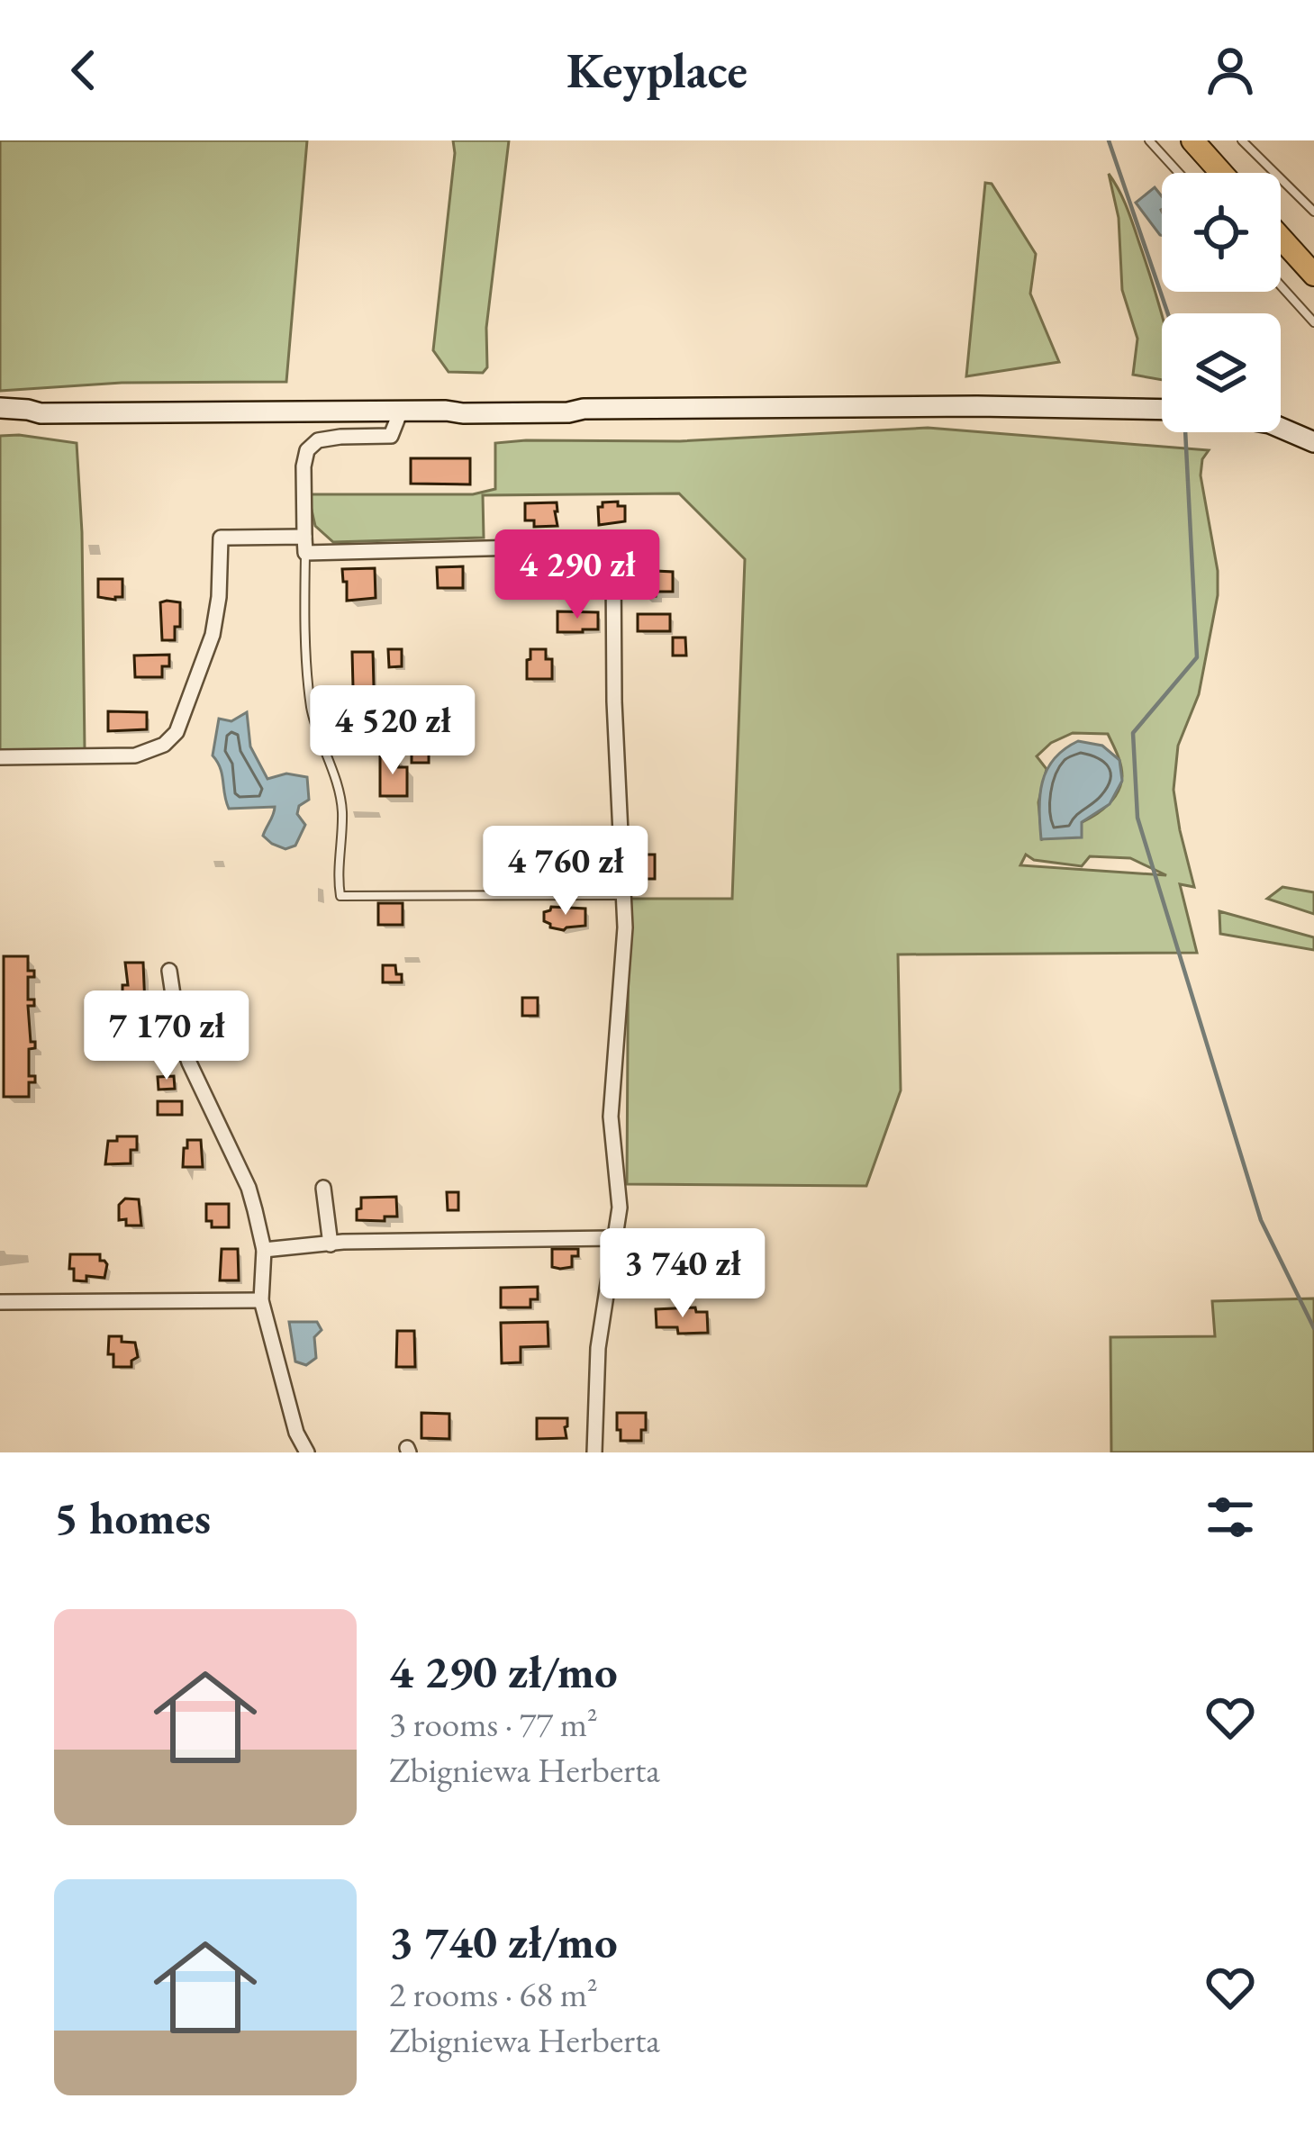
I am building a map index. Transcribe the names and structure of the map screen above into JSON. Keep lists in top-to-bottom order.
{
  "page": {
    "header": "Keyplace",
    "price": [
      "4 290 zł",
      "4 520 zł",
      "4 760 zł",
      "7 170 zł",
      "3 740 zł"
    ],
    "heading": "5 homes",
    "list": [
      {
        "name": "4 290 zł/mo",
        "note": "3 rooms · 77 m² · Zbigniewa Herberta"
      },
      {
        "name": "3 740 zł/mo",
        "note": "2 rooms · 68 m² · Zbigniewa Herberta"
      }
    ]
  }
}
